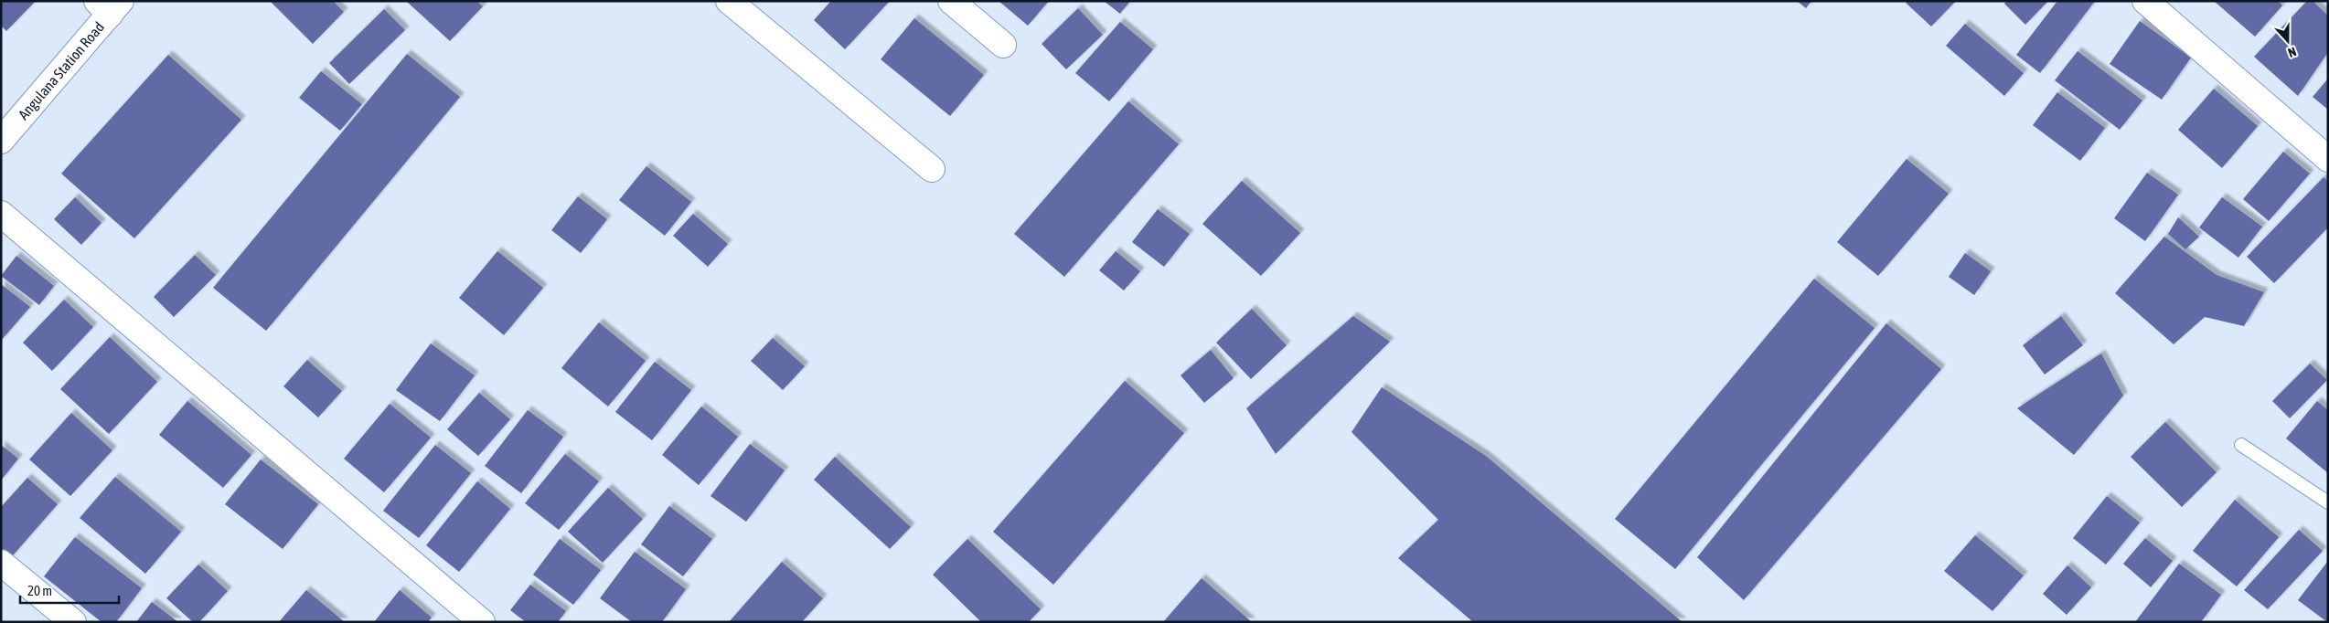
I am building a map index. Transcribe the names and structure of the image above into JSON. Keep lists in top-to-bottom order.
{
  "streets": {
    "street": ["Angulana Station Road"]
  },
  "scale_bar": "20 m",
  "north": "bottom"
}
